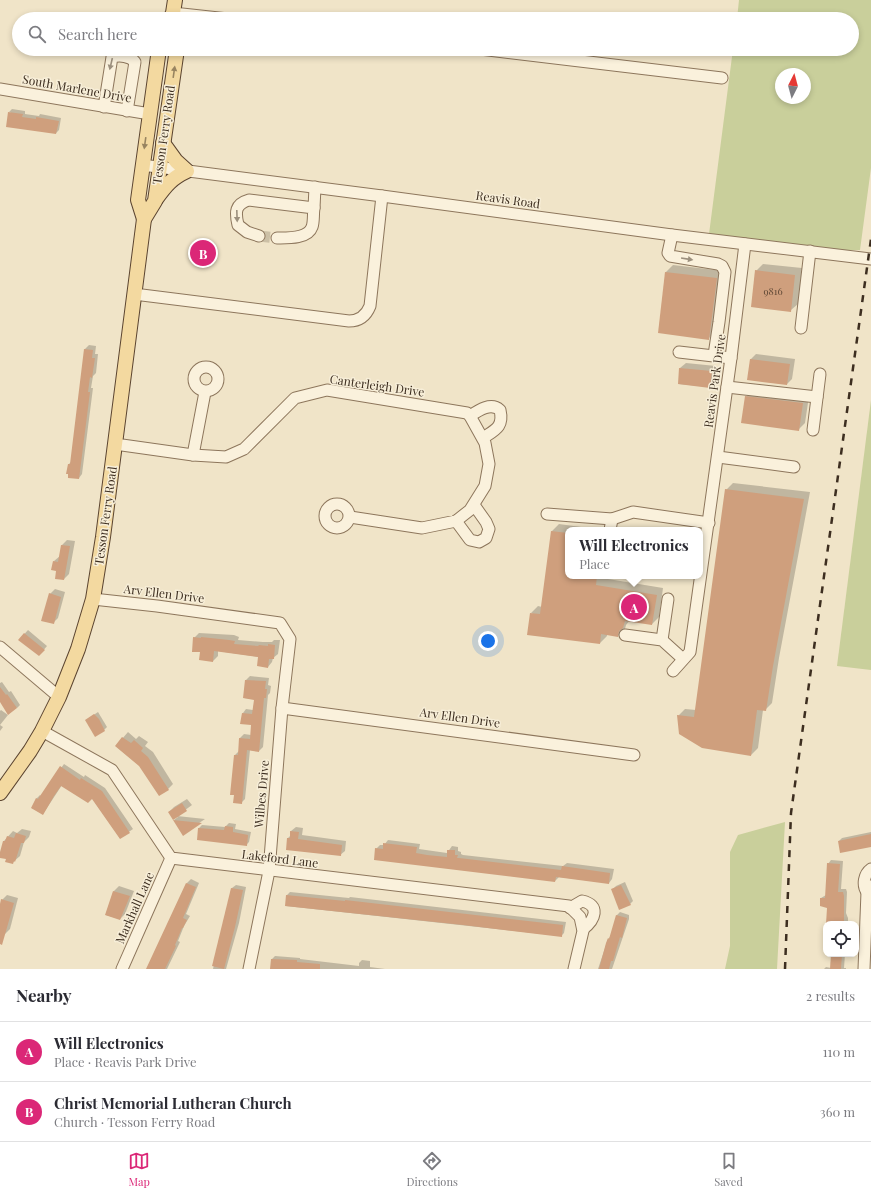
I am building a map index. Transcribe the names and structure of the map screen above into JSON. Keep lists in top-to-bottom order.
{
  "streets": {
    "main road": ["Tesson Ferry Road"],
    "street": [
      "South Marlene Drive",
      "Reavis Road",
      "Reavis Park Drive",
      "Canterleigh Drive",
      "Arv Ellen Drive",
      "Wilbes Drive",
      "Lakeford Lane",
      "Markhall Lane"
    ]
  },
  "crossings": [
    ["South Marlene Drive", "Tesson Ferry Road"],
    ["Tesson Ferry Road", "Reavis Road"],
    ["Tesson Ferry Road", "Canterleigh Drive"],
    ["Tesson Ferry Road", "Arv Ellen Drive"],
    ["Reavis Road", "Reavis Park Drive"],
    ["Arv Ellen Drive", "Wilbes Drive"],
    ["Wilbes Drive", "Lakeford Lane"],
    ["Lakeford Lane", "Markhall Lane"]
  ],
  "house_numbers": ["9816"],
  "north": "top",
  "page": {
    "search": "Search here",
    "pins": ["B", "A"],
    "popup": ["Will Electronics", "Place"],
    "heading": ["Nearby", "2 results"],
    "list": [
      {
        "mark": "A",
        "name": "Will Electronics",
        "note": "Place · Reavis Park Drive",
        "value": "110 m"
      },
      {
        "mark": "B",
        "name": "Christ Memorial Lutheran Church",
        "note": "Church · Tesson Ferry Road",
        "value": "360 m"
      }
    ],
    "nav": ["Map", "Directions", "Saved"]
  }
}
